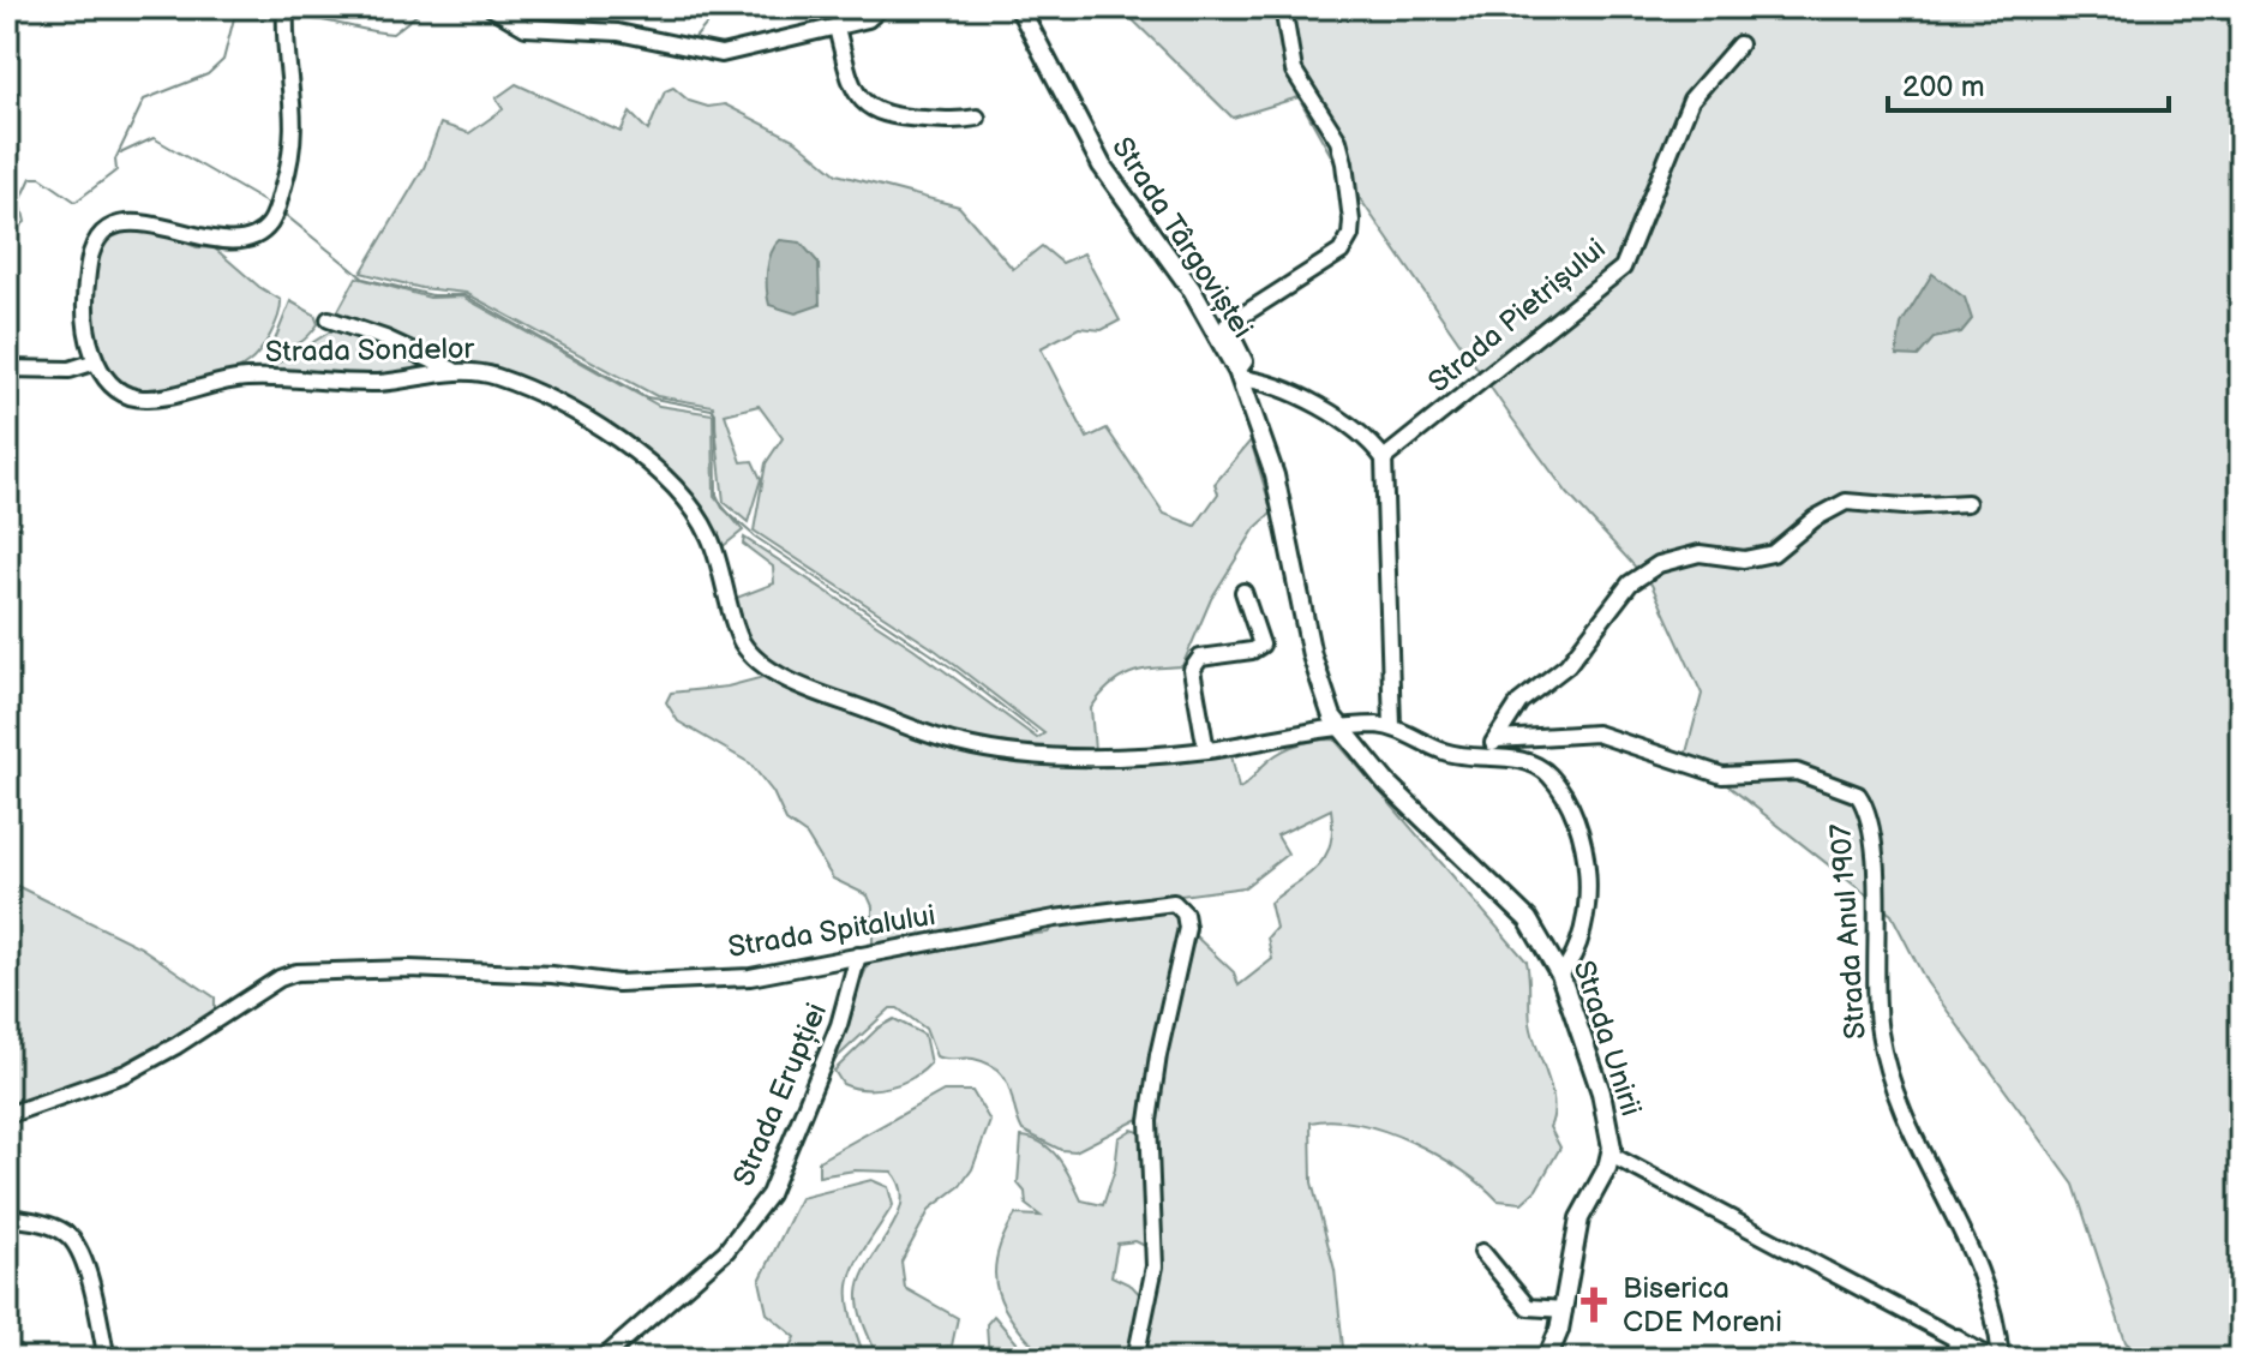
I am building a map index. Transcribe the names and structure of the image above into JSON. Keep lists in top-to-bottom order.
{
  "streets": {
    "main road": ["Strada Târgoviștei", "Strada Unirii"],
    "street": [
      "Strada Pietrișului",
      "Strada Sondelor",
      "Strada Spitalului",
      "Strada Anul 1907",
      "Strada Erupției"
    ]
  },
  "crossings": [
    ["Strada Târgoviștei", "Strada Sondelor"],
    ["Strada Târgoviștei", "Strada Unirii"],
    ["Strada Spitalului", "Strada Erupției"],
    ["Strada Anul 1907", "Strada Unirii"]
  ],
  "places": {
    "church": ["Biserica CDE Moreni"]
  },
  "scale_bar": "200 m"
}
